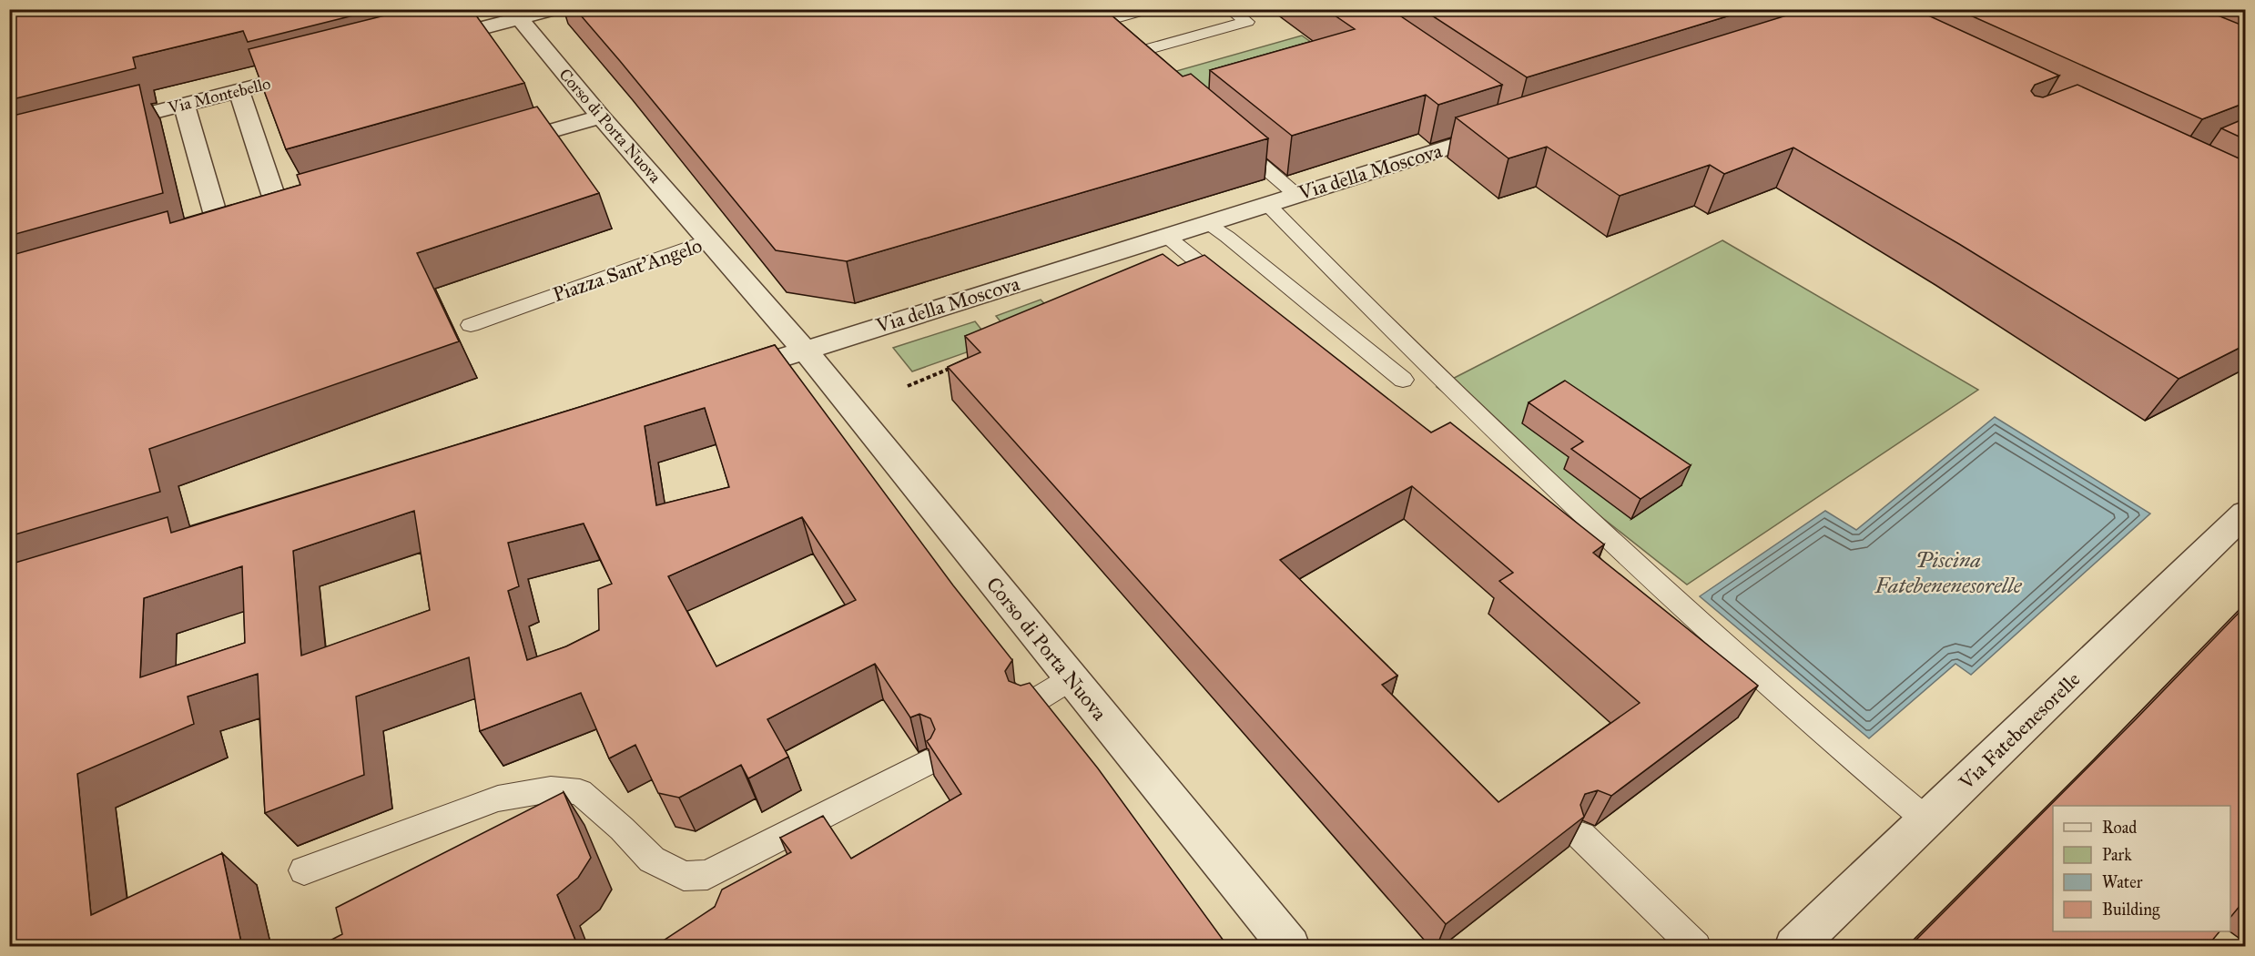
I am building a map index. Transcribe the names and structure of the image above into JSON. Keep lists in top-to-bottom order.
{
  "streets": {
    "street": [
      "Via Montebello",
      "Corso di Porta Nuova",
      "Via della Moscova",
      "Piazza Sant'Angelo",
      "Via Fatebenesorelle"
    ]
  },
  "crossings": [
    ["Corso di Porta Nuova", "Via della Moscova"],
    ["Corso di Porta Nuova", "Piazza Sant'Angelo"],
    ["Via della Moscova", "Piazza Sant'Angelo"]
  ],
  "water": ["Piscina Fatebenenesorelle"],
  "legend": [
    "Road",
    "Park",
    "Water",
    "Building"
  ]
}
